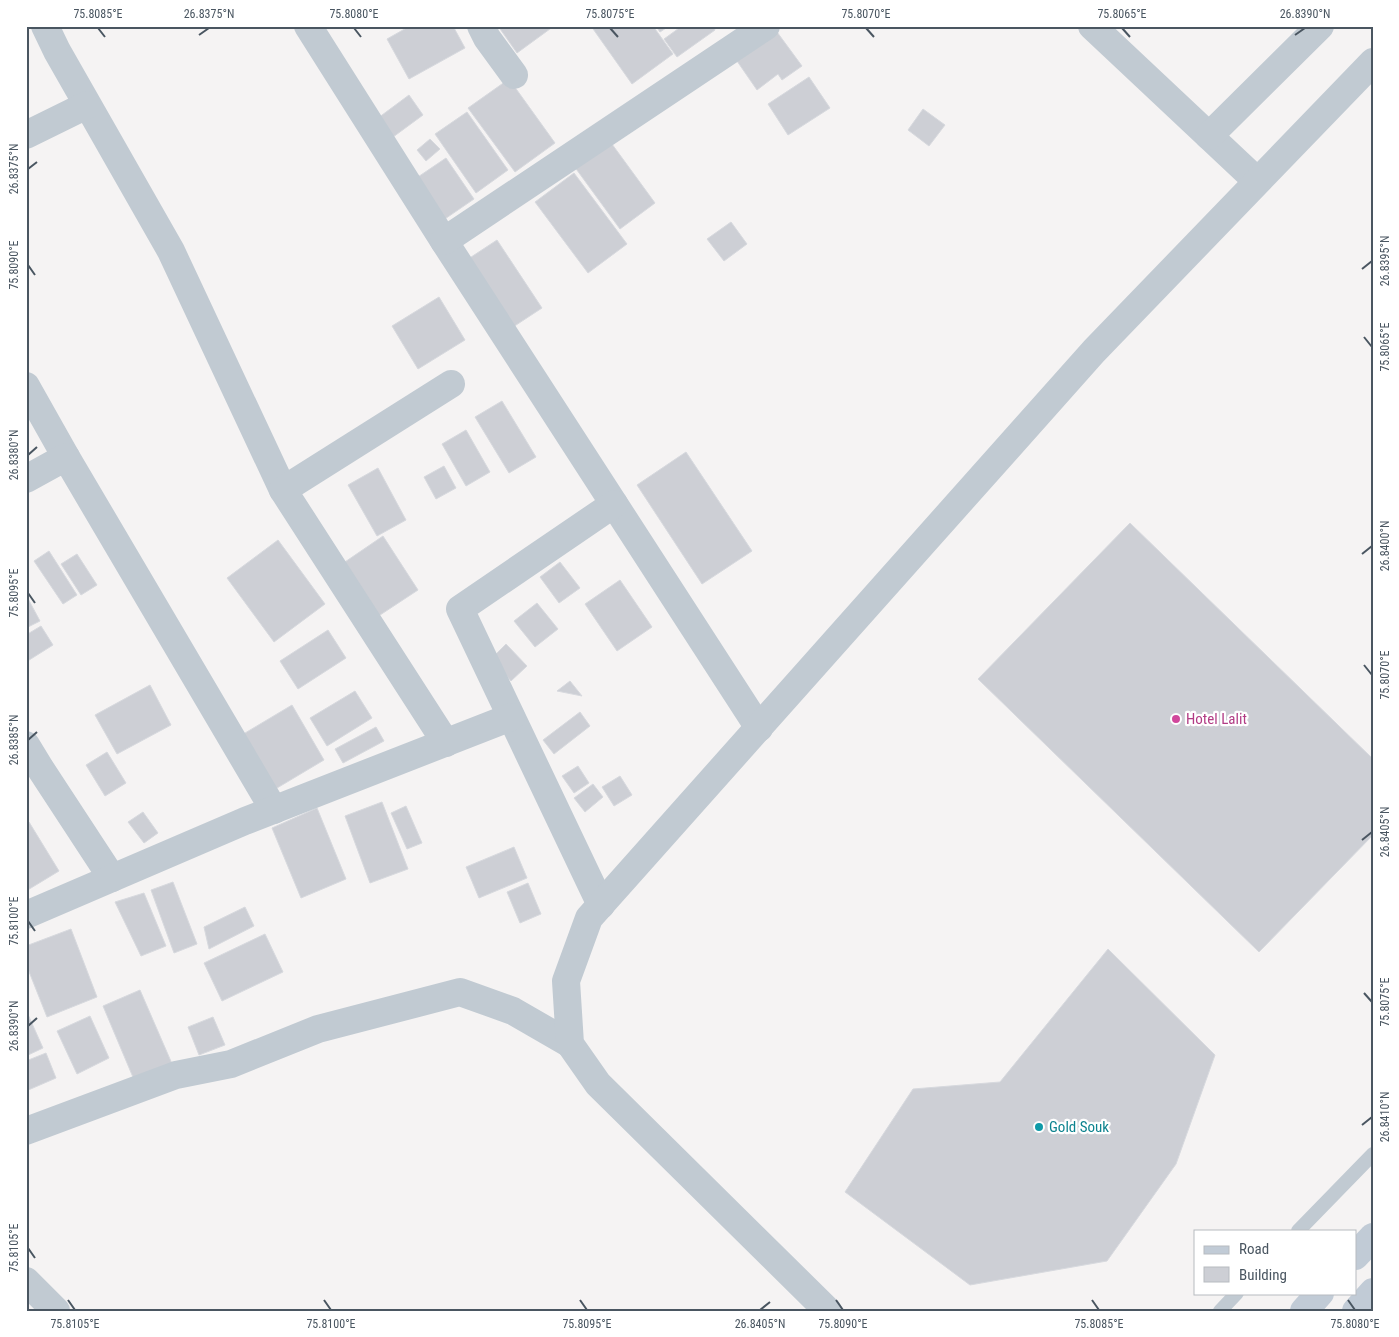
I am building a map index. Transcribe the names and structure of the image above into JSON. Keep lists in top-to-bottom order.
{
  "places": ["Hotel Lalit", "Gold Souk"],
  "legend": ["Road", "Building"],
  "coordinates": [
    "75.8085°E",
    "26.8375°N",
    "75.8080°E",
    "75.8075°E",
    "75.8070°E",
    "75.8065°E",
    "26.8390°N",
    "26.8395°N",
    "75.8090°E",
    "26.8380°N",
    "26.8400°N",
    "75.8095°E",
    "26.8385°N",
    "26.8405°N",
    "75.8100°E",
    "26.8410°N",
    "75.8105°E"
  ]
}
